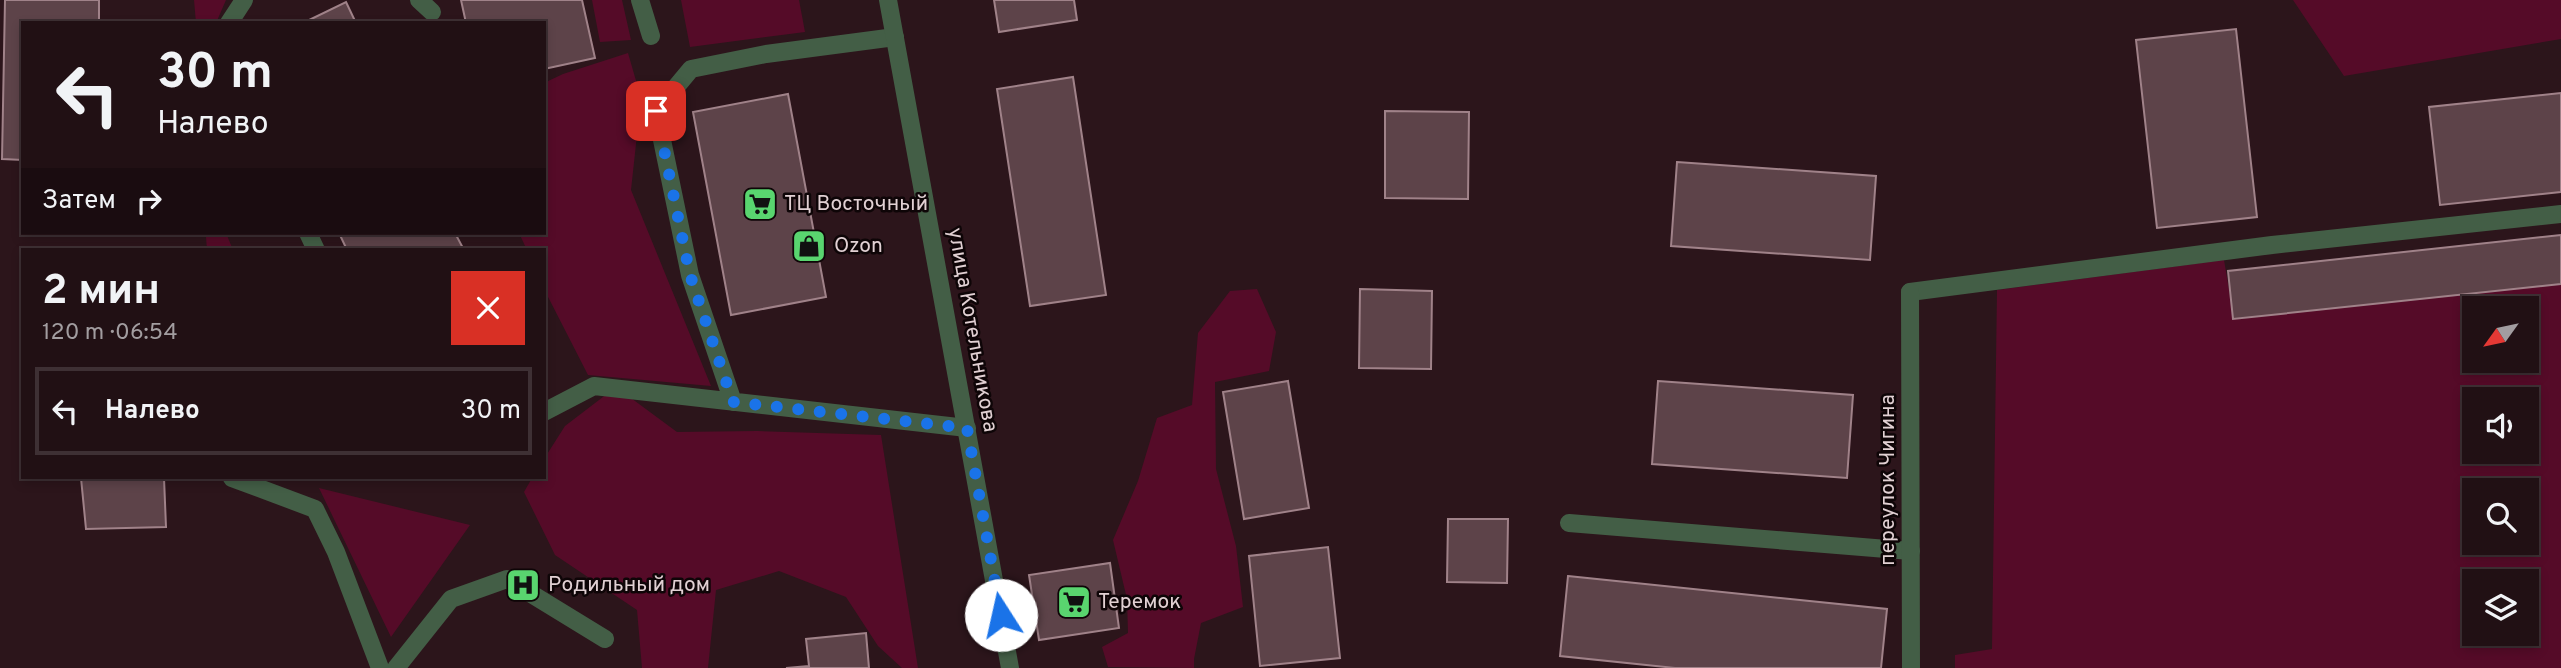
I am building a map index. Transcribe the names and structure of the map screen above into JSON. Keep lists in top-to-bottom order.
{
  "streets": {
    "street": ["улица Котельникова", "переулок Чигина"]
  },
  "places": {
    "supermarket": ["ТЦ Восточный", "Теремок"],
    "shop": ["Ozon"],
    "hospital": ["Родильный дом"]
  },
  "north": "bottom left",
  "page": {
    "turn": ["30 m", "Налево"],
    "then": "Затем",
    "heading": ["2 мин", "120 m · 06:54"],
    "list": [
      {
        "name": "Налево",
        "value": "30 m"
      }
    ]
  }
}
